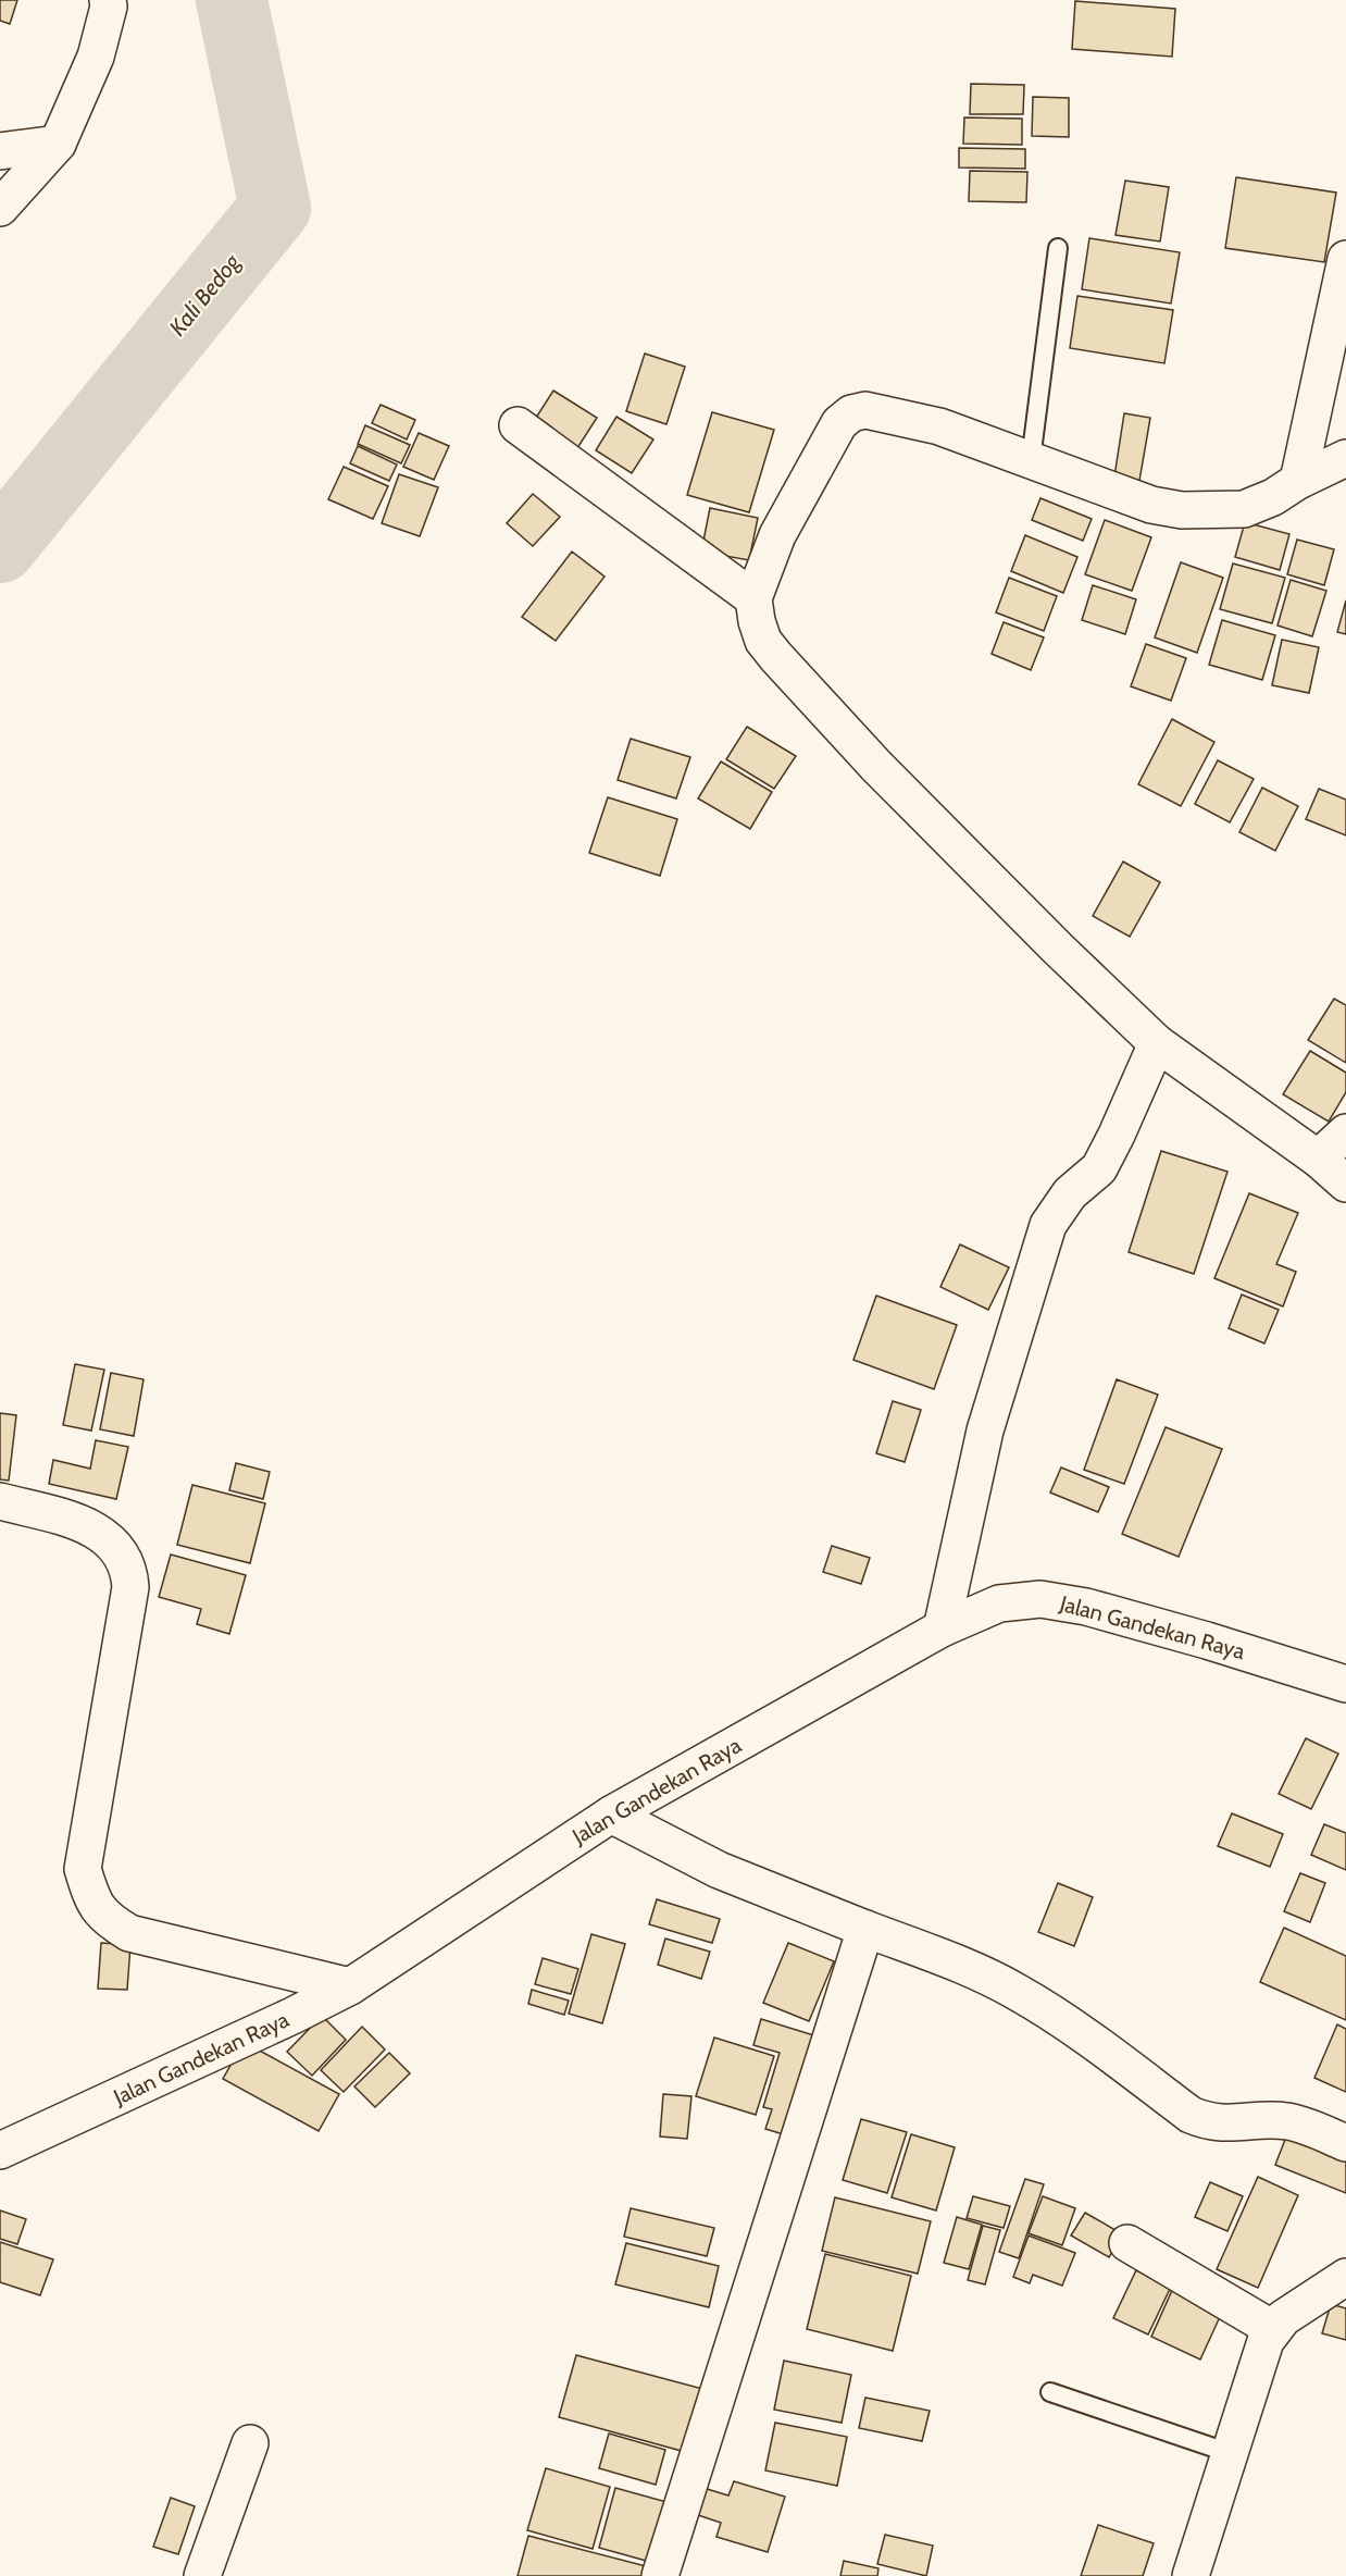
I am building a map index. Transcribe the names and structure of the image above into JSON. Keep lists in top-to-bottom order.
{
  "streets": {
    "street": ["Jalan Gandekan Raya"]
  },
  "water": ["Kali Bedog"]
}
